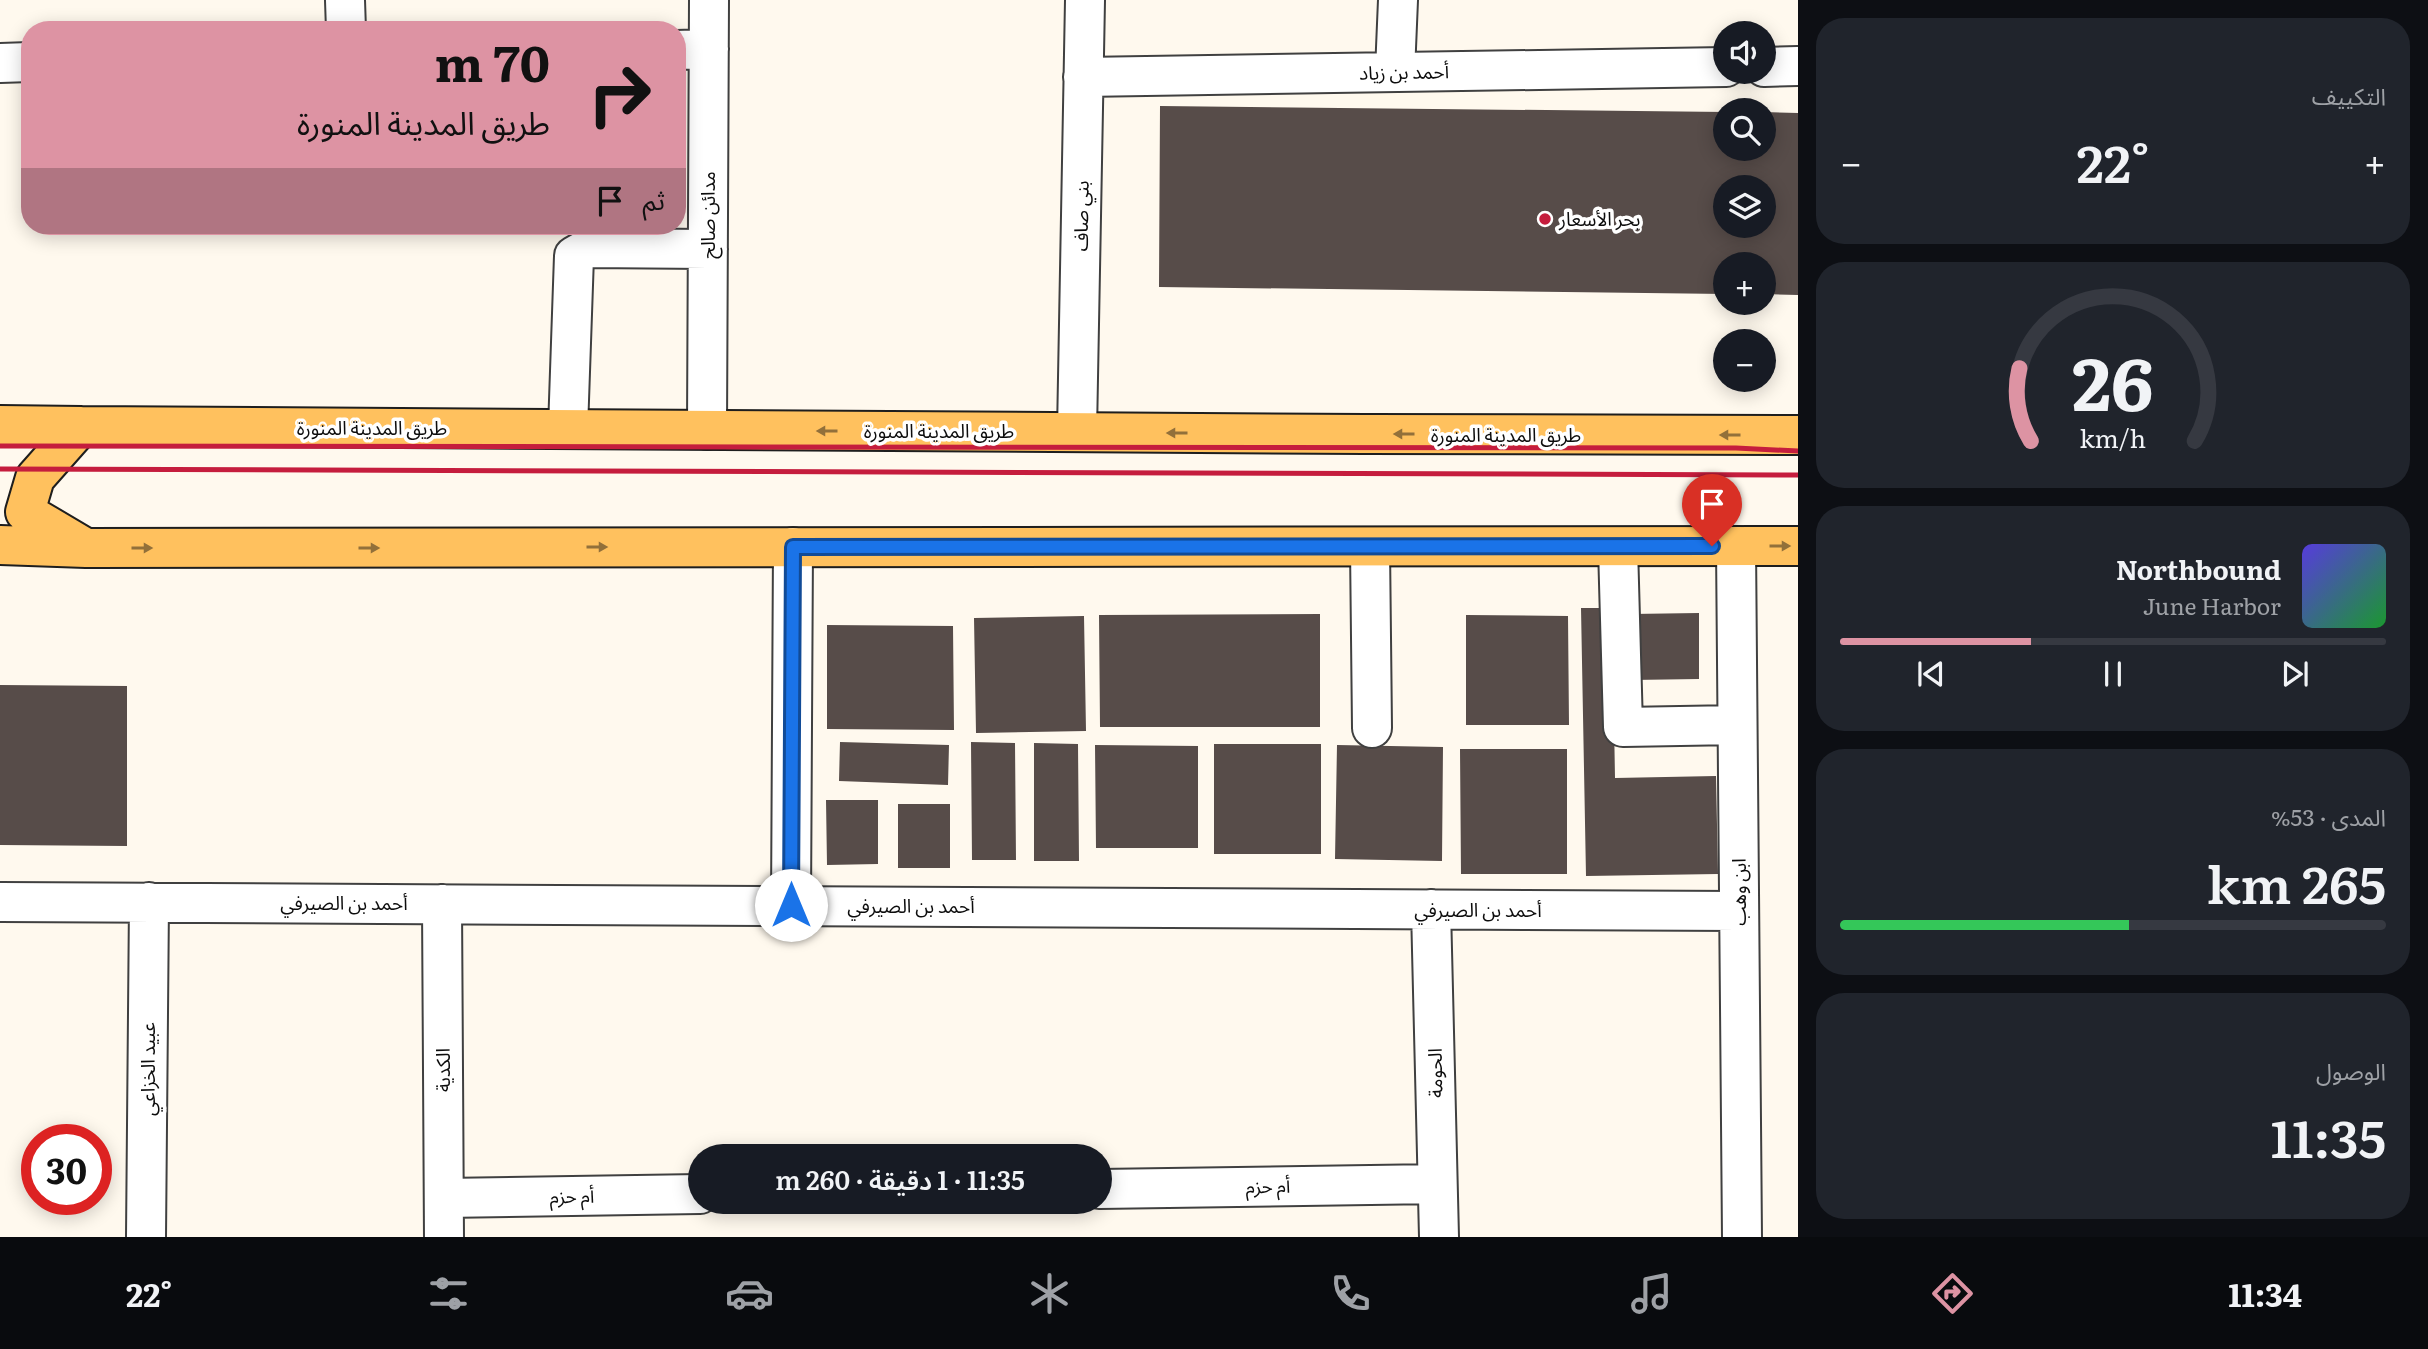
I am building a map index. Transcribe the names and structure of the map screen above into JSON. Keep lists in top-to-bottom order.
{
  "streets": {
    "main road": ["طريق المدينة المنورة"],
    "street": [
      "أحمد بن زياد",
      "مدائن صالح",
      "بني صاف",
      "ابن وهب",
      "أحمد بن الصيرفي",
      "عبيد الخزاعي",
      "الكدية",
      "الحومة",
      "أم حزم"
    ]
  },
  "crossings": [
    ["أحمد بن زياد", "بني صاف"],
    ["مدائن صالح", "طريق المدينة المنورة"],
    ["بني صاف", "طريق المدينة المنورة"],
    ["ابن وهب", "أحمد بن الصيرفي"],
    ["أحمد بن الصيرفي", "عبيد الخزاعي"],
    ["أحمد بن الصيرفي", "الكدية"],
    ["أحمد بن الصيرفي", "الحومة"],
    ["الكدية", "أم حزم"],
    ["الحومة", "أم حزم"]
  ],
  "places": ["بحر الأسعار"],
  "page": {
    "tile": [
      "التكييف",
      ["المدى · 53%", "265 km"],
      ["الوصول", "11:35"]
    ],
    "map_buttons": ["+", "−"],
    "turn": ["70 m", "طريق المدينة المنورة"],
    "heat": ["−", "22°", "+"],
    "then": "ثم",
    "song": ["Northbound", "June Harbor"],
    "limit": "30",
    "trip": "11:35 · 1 دقيقة · 260 m",
    "tabs": ["11:34", "22°"],
    "gauge": ["26", "km/h"]
  }
}
